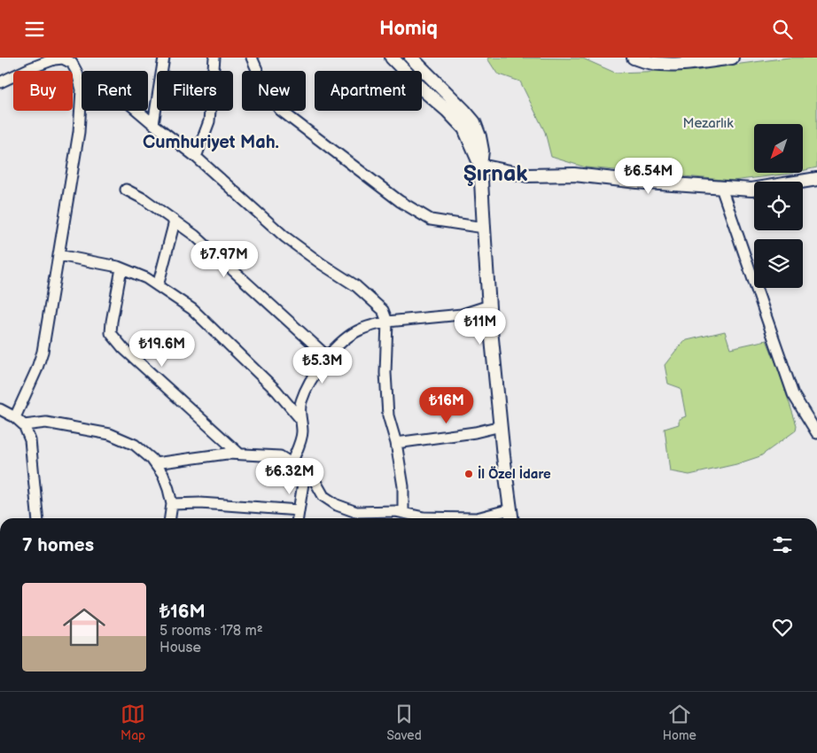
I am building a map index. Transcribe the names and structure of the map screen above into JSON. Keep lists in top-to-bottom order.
{
  "districts": ["Cumhuriyet Mah.", "Şırnak"],
  "parks": ["Mezarlık"],
  "places": ["İl Özel İdare"],
  "north": "bottom left",
  "page": {
    "header": "Homiq",
    "chip": [
      "Buy",
      "Rent",
      "Filters",
      "New",
      "Apartment"
    ],
    "price": [
      "₺6.54M",
      "₺7.97M",
      "₺11M",
      "₺19.6M",
      "₺5.3M",
      "₺16M",
      "₺6.32M"
    ],
    "heading": "7 homes",
    "list": [
      {
        "name": "₺16M",
        "note": "5 rooms · 178 m² · House"
      }
    ],
    "tabs": ["Map", "Saved", "Home"]
  }
}
